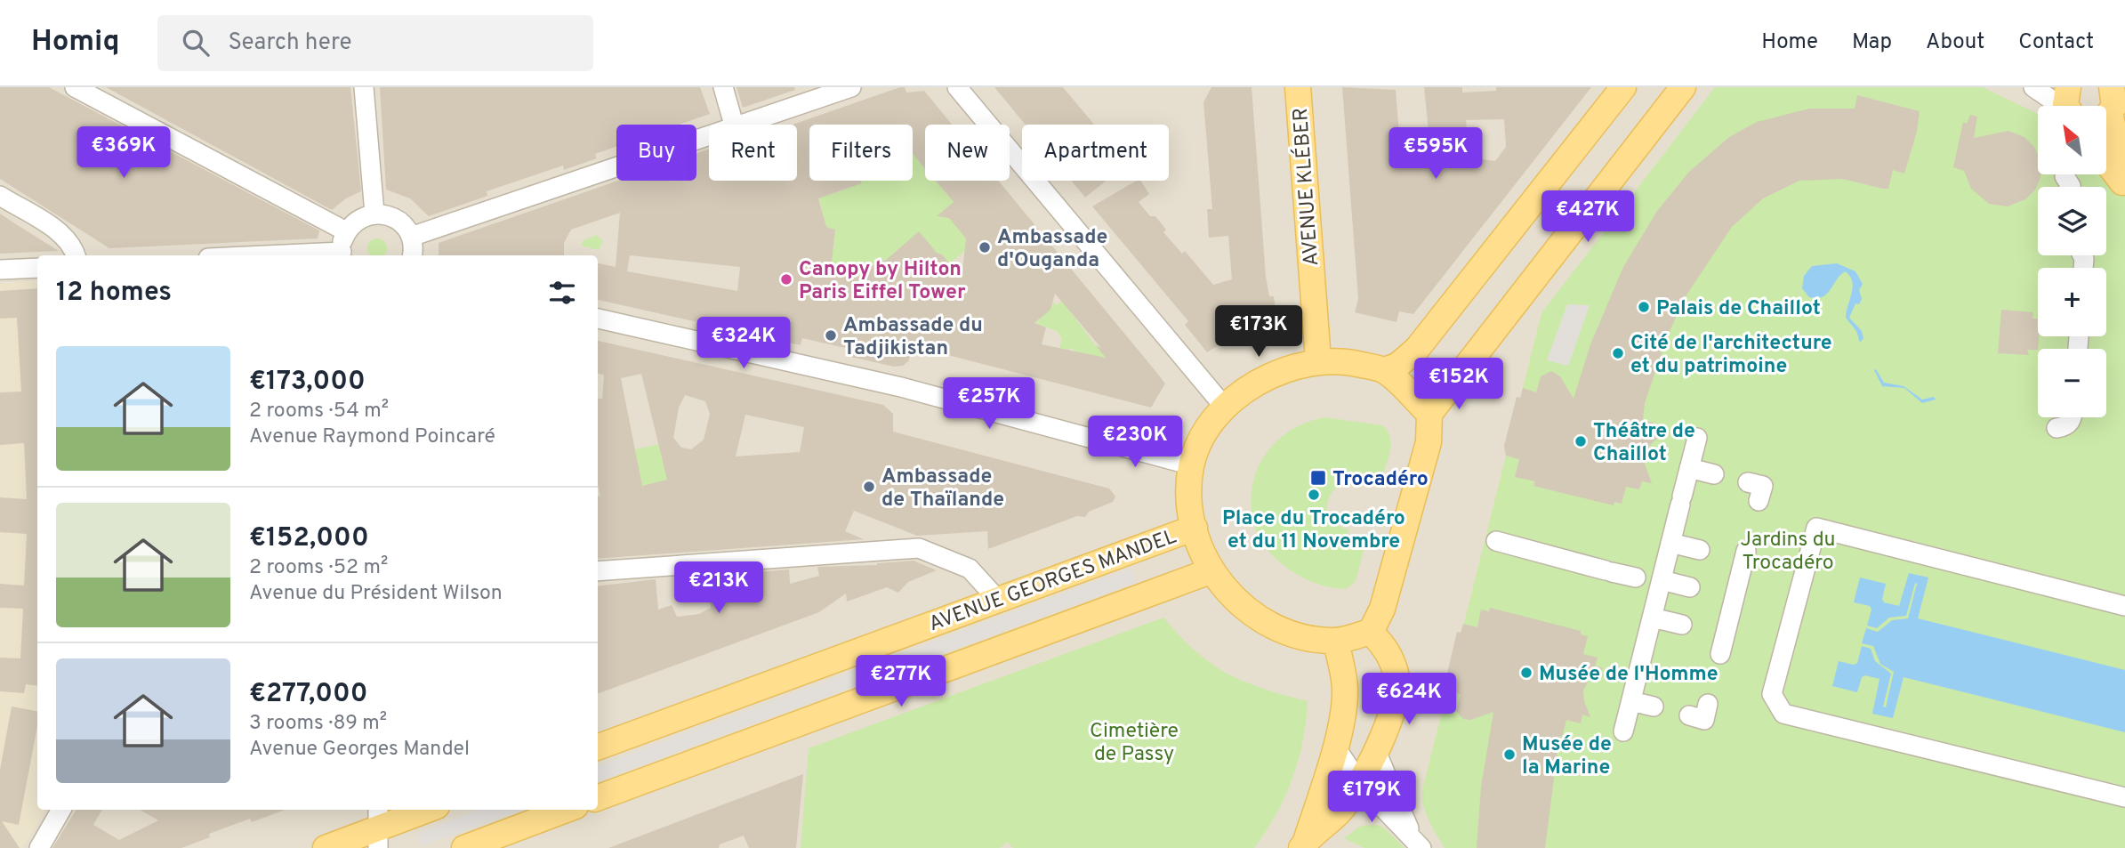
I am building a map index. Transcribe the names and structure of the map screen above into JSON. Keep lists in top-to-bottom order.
{
  "streets": {
    "main road": ["AVENUE KLÉBER", "AVENUE GEORGES MANDEL"]
  },
  "parks": ["Jardins du Trocadéro", "Cimetière de Passy"],
  "places": {
    "other": [
      "Ambassade d'Ouganda",
      "Canopy by Hilton Paris Eiffel Tower",
      "Palais de Chaillot",
      "Ambassade du Tadjikistan",
      "Cité de l'architecture et du patrimoine",
      "Théâtre de Chaillot",
      "Ambassade de Thaïlande",
      "Place du Trocadéro et du 11 Novembre",
      "Musée de l'Homme",
      "Musée de la Marine"
    ],
    "transit": ["Trocadéro"]
  },
  "north": "top left",
  "page": {
    "header": "Homiq",
    "search": "Search here",
    "nav": [
      "Home",
      "Map",
      "About",
      "Contact"
    ],
    "map_buttons": ["+", "−"],
    "chip": [
      "Buy",
      "Rent",
      "Filters",
      "New",
      "Apartment"
    ],
    "price": [
      "€369K",
      "€595K",
      "€427K",
      "€173K",
      "€324K",
      "€152K",
      "€257K",
      "€230K",
      "€213K",
      "€277K",
      "€624K",
      "€179K"
    ],
    "heading": "12 homes",
    "list": [
      {
        "name": "€173,000",
        "note": "2 rooms · 54 m² · Avenue Raymond Poincaré"
      },
      {
        "name": "€152,000",
        "note": "2 rooms · 52 m² · Avenue du Président Wilson"
      },
      {
        "name": "€277,000",
        "note": "3 rooms · 89 m² · Avenue Georges Mandel"
      }
    ]
  }
}
